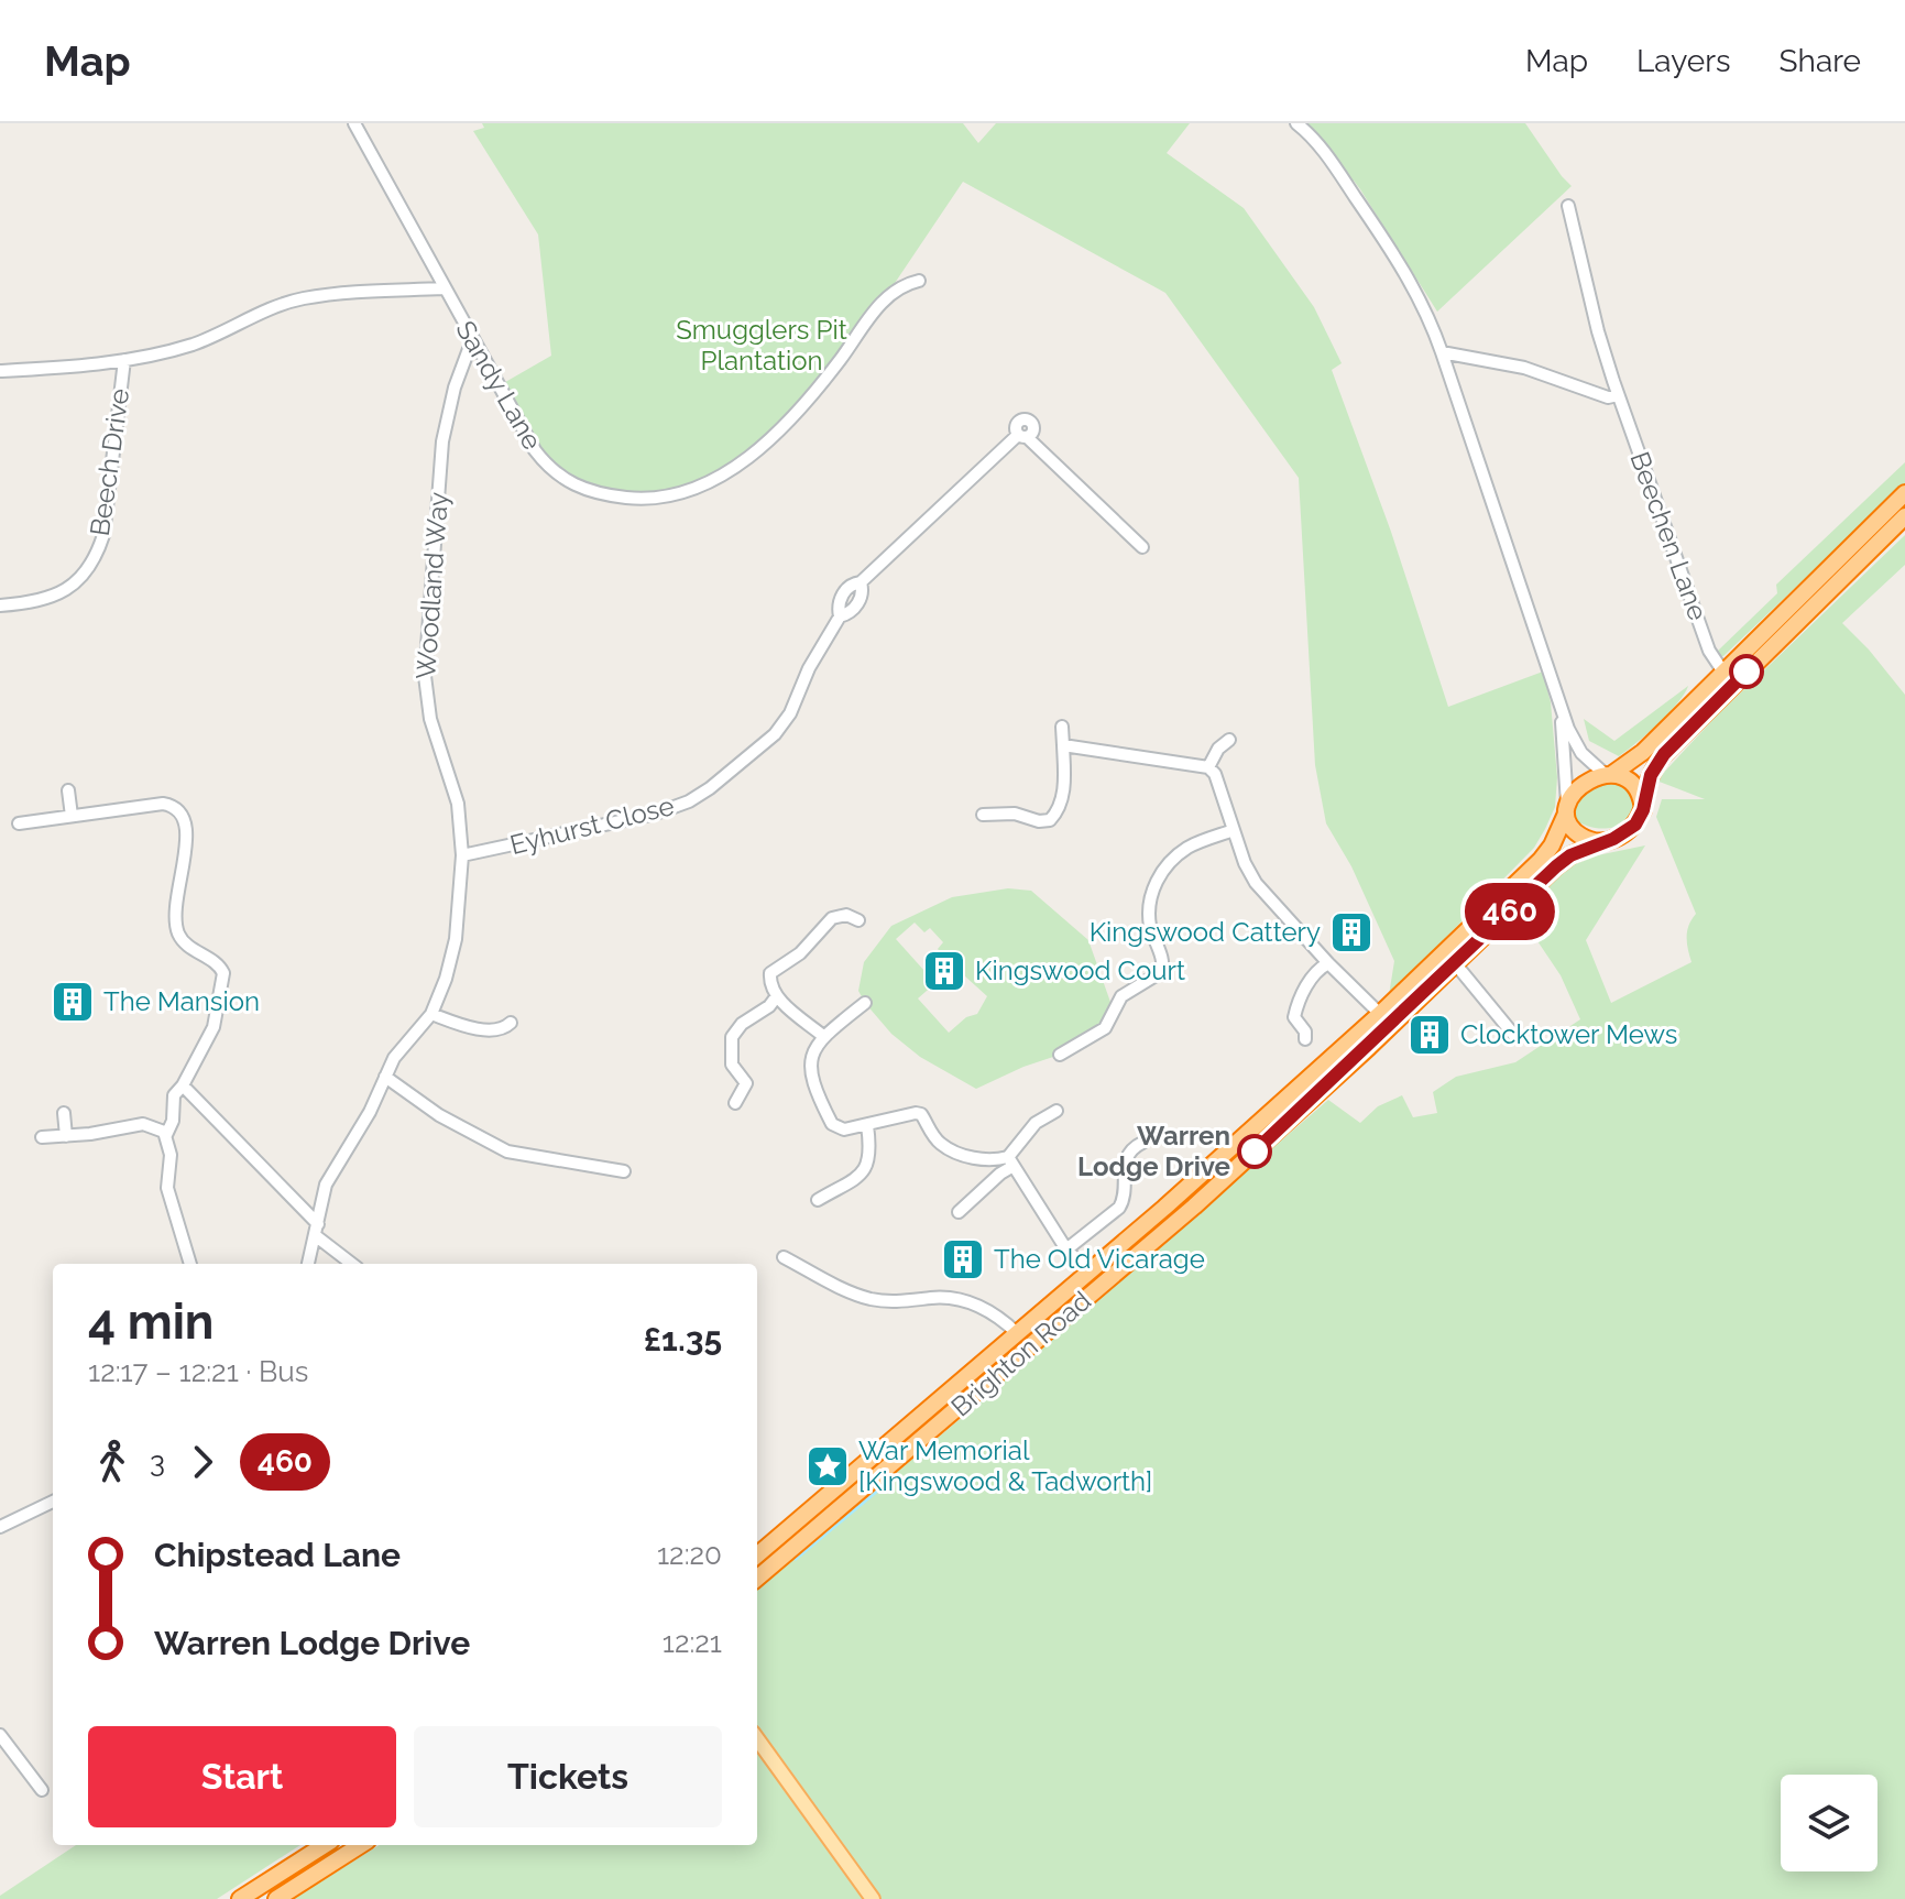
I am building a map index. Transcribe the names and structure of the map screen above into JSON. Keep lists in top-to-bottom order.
{
  "streets": {
    "highway": ["Brighton Road"],
    "street": [
      "Sandy Lane",
      "Beech Drive",
      "Beechen Lane",
      "Woodland Way",
      "Eyhurst Close"
    ]
  },
  "crossings": [
    ["Sandy Lane", "Woodland Way"],
    ["Woodland Way", "Eyhurst Close"]
  ],
  "parks": ["Smugglers Pit Plantation"],
  "places": {
    "building": [
      "Kingswood Cattery",
      "Kingswood Court",
      "The Mansion",
      "Clocktower Mews",
      "The Old Vicarage"
    ],
    "other": ["Warren Lodge Drive"],
    "place": ["War Memorial [Kingswood & Tadworth]"]
  },
  "lines": ["bus line 460"],
  "page": {
    "header": "Map",
    "nav": ["Map", "Layers", "Share"],
    "on_map": "460",
    "heading": ["4 min", "12:17 – 12:21 · Bus", "£1.35"],
    "legs": ["3", "460"],
    "list": [
      {
        "name": "Chipstead Lane",
        "value": "12:20"
      },
      {
        "name": "Warren Lodge Drive",
        "value": "12:21"
      }
    ],
    "buttons": ["Start", "Tickets"]
  }
}
